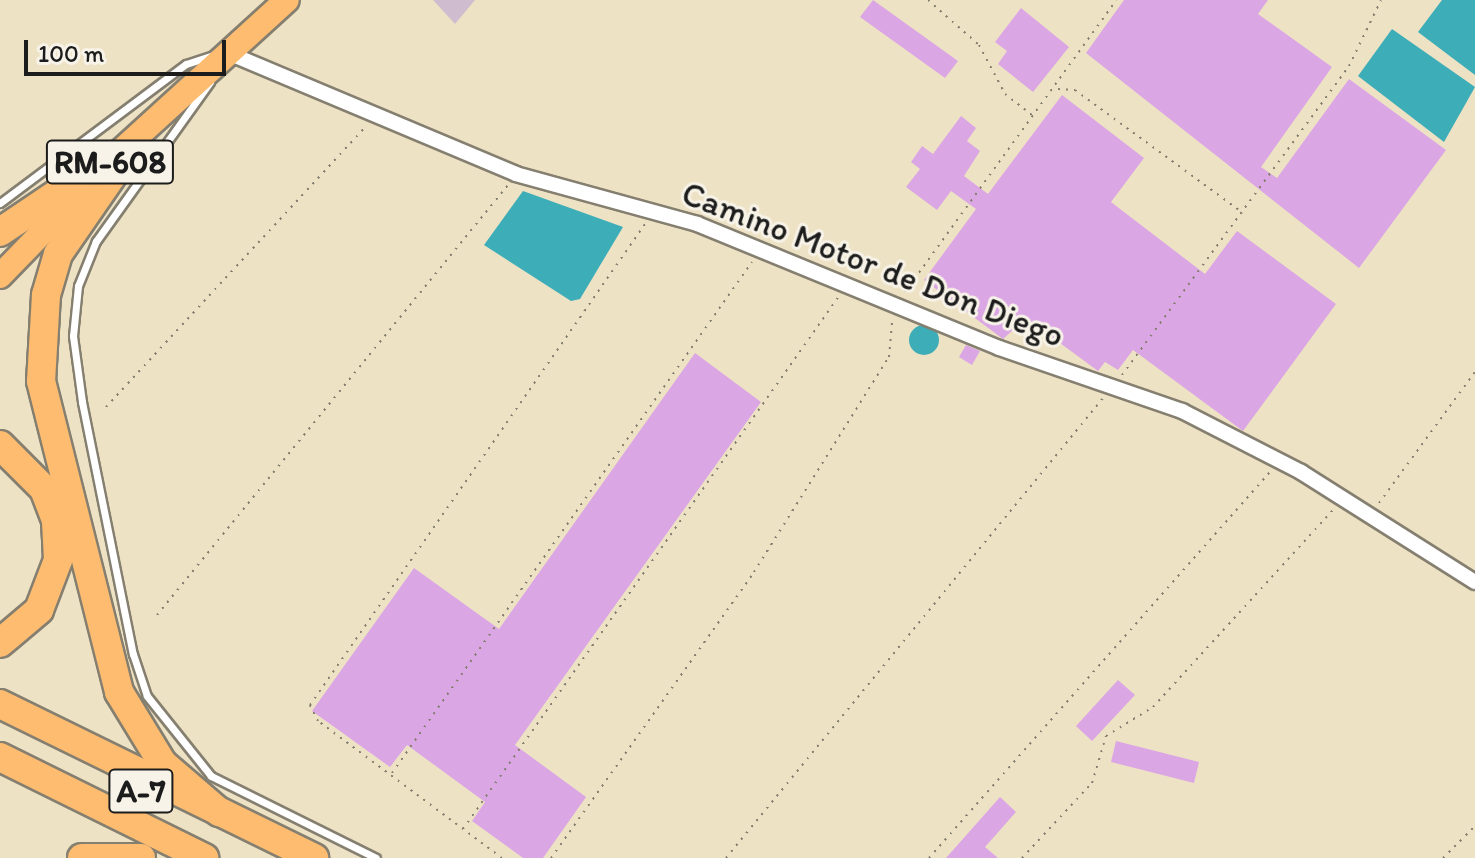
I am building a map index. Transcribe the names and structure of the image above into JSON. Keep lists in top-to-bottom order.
{
  "streets": {
    "highway": ["A-7"],
    "main road": ["RM-608"],
    "street": ["Camino Motor de Don Diego"]
  },
  "scale_bar": "100 m"
}
